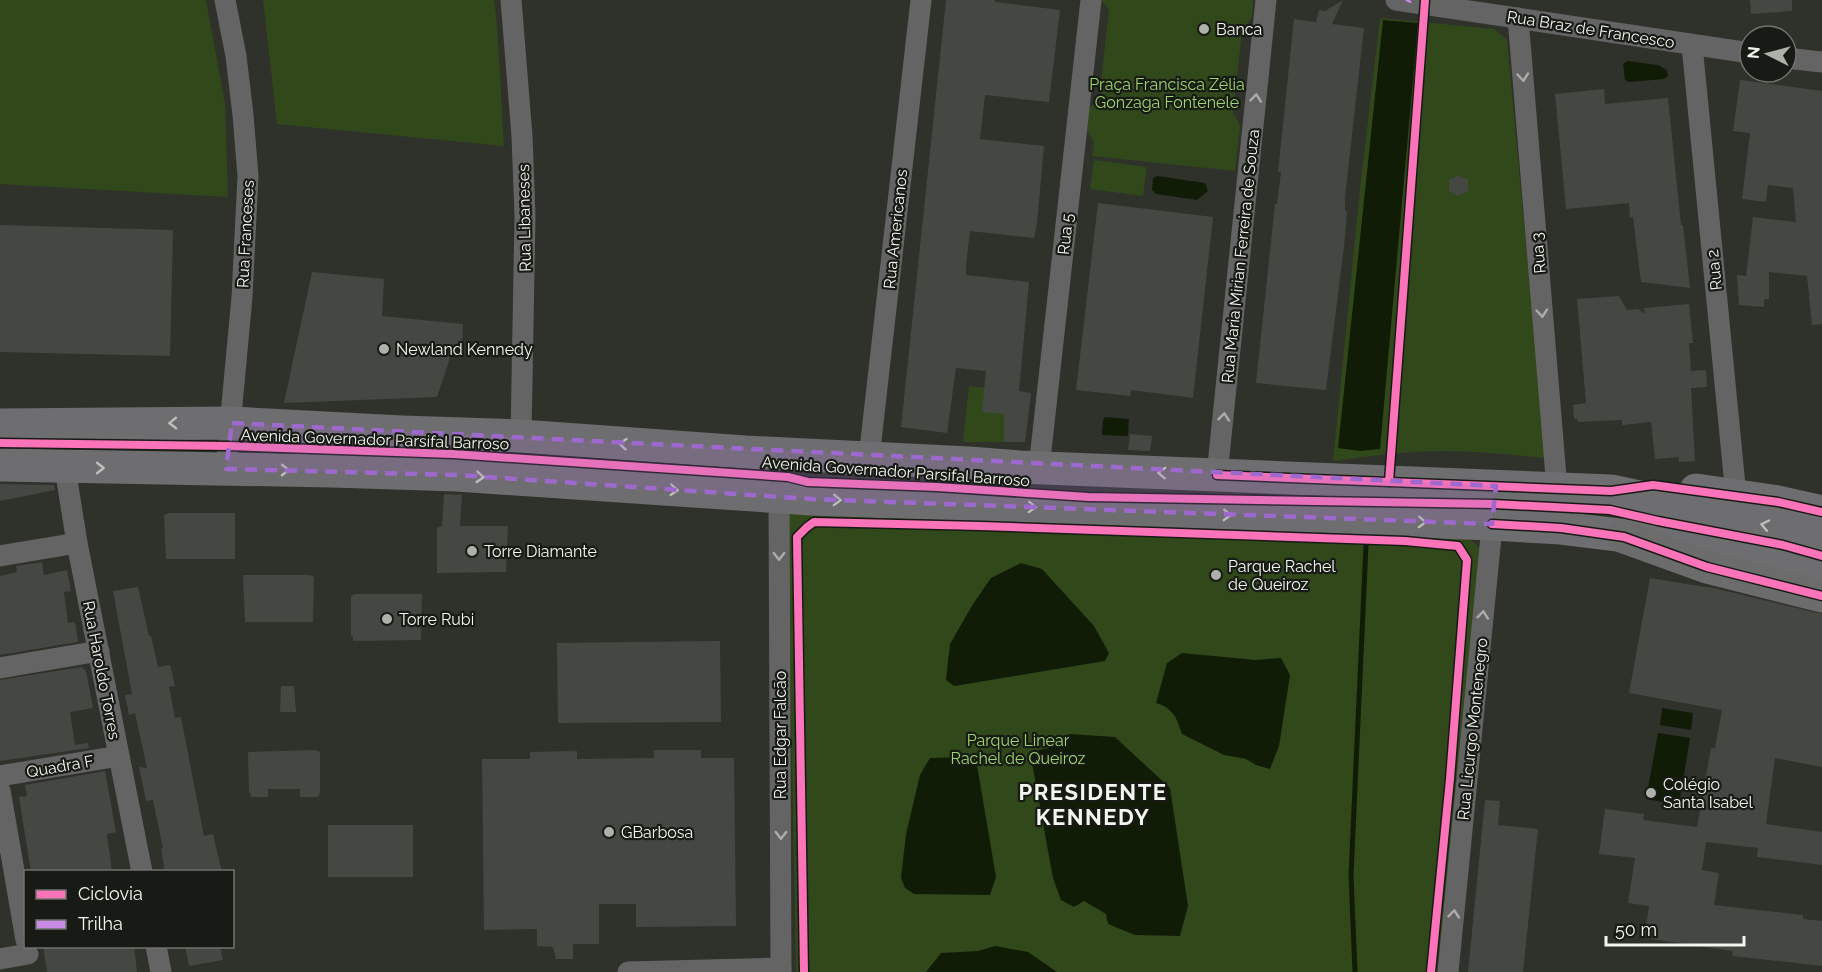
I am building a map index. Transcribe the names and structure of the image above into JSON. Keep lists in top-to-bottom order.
{
  "streets": {
    "main road": ["Avenida Governador Parsifal Barroso"],
    "street": [
      "Rua Braz de Francesco",
      "Rua Libaneses",
      "Rua Americanos",
      "Rua Franceses",
      "Rua 5",
      "Rua 3",
      "Rua Maria Mirian Ferreira de Souza",
      "Rua 2",
      "Rua Haroldo Torres",
      "Rua Licurgo Montenegro",
      "Rua Edgar Falcão",
      "Quadra F"
    ]
  },
  "crossings": [
    ["Rua Braz de Francesco", "Rua 3"],
    ["Rua Braz de Francesco", "Rua 2"],
    ["Rua Libaneses", "Avenida Governador Parsifal Barroso"],
    ["Rua Americanos", "Avenida Governador Parsifal Barroso"],
    ["Rua Franceses", "Avenida Governador Parsifal Barroso"],
    ["Rua 5", "Avenida Governador Parsifal Barroso"],
    ["Rua 3", "Avenida Governador Parsifal Barroso"],
    ["Rua Maria Mirian Ferreira de Souza", "Avenida Governador Parsifal Barroso"],
    ["Avenida Governador Parsifal Barroso", "Rua Haroldo Torres"],
    ["Avenida Governador Parsifal Barroso", "Rua Licurgo Montenegro"],
    ["Avenida Governador Parsifal Barroso", "Rua Edgar Falcão"],
    ["Rua Haroldo Torres", "Quadra F"]
  ],
  "one_way": [
    "Rua 3",
    "Rua Maria Mirian Ferreira de Souza",
    "Rua Licurgo Montenegro",
    "Rua Edgar Falcão"
  ],
  "districts": ["PRESIDENTE KENNEDY"],
  "parks": ["Praça Francisca Zélia Gonzaga Fontenele", "Parque Linear Rachel de Queiroz"],
  "places": [
    "Banca",
    "Newland Kennedy",
    "Torre Diamante",
    "Parque Rachel de Queiroz",
    "Torre Rubi",
    "Colégio Santa Isabel",
    "GBarbosa"
  ],
  "legend": ["Ciclovia", "Trilha"],
  "scale_bar": "50 m",
  "north": "left"
}
